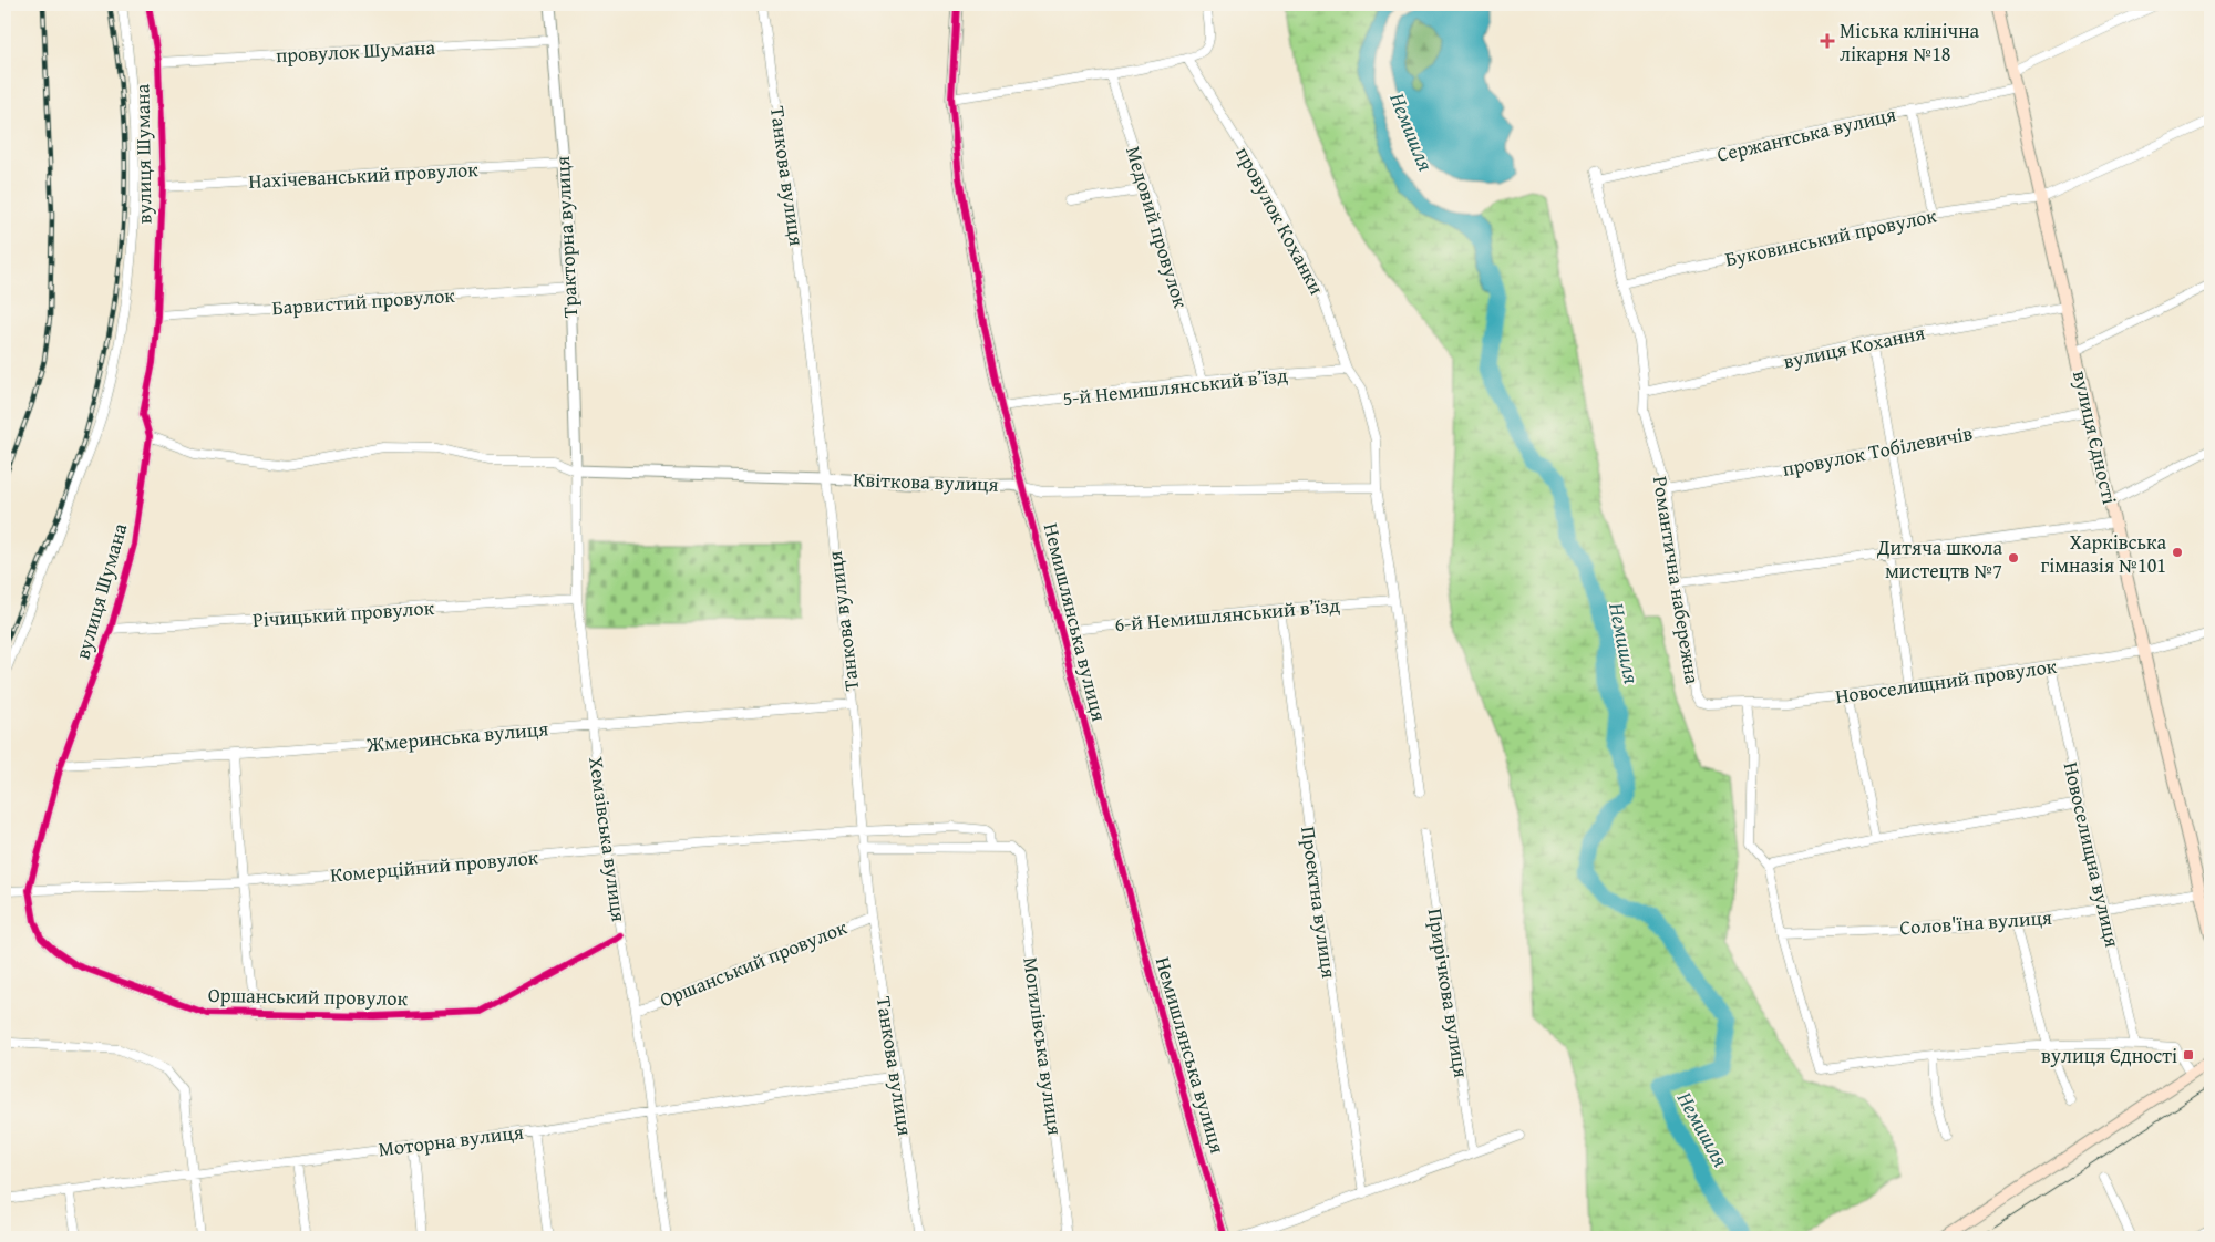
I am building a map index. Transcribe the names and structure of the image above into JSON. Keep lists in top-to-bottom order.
{
  "streets": {
    "main road": ["вулиця Єдності"],
    "street": [
      "провулок Шумана",
      "Сержантська вулиця",
      "вулиця Шумана",
      "Нахічеванський провулок",
      "Танкова вулиця",
      "провулок Коханки",
      "Медовий провулок",
      "Тракторна вулиця",
      "Буковинський провулок",
      "Барвистий провулок",
      "вулиця Кохання",
      "5-й Немишлянський в’їзд",
      "провулок Тобілевичів",
      "Квіткова вулиця",
      "Романтична набережна",
      "Річицький провулок",
      "6-й Немишлянський в’їзд",
      "Немишлянська вулиця",
      "Новоселищний провулок",
      "Жмеринська вулиця",
      "Хемзівська вулиця",
      "Новоселищна вулиця",
      "Комерційний провулок",
      "Проектна вулиця",
      "Солов'їна вулиця",
      "Оршанський провулок",
      "Прирічкова вулиця",
      "Могилівська вулиця",
      "Моторна вулиця"
    ]
  },
  "crossings": [
    ["провулок Шумана", "вулиця Шумана"],
    ["провулок Шумана", "Тракторна вулиця"],
    ["Сержантська вулиця", "вулиця Єдності"],
    ["Сержантська вулиця", "Романтична набережна"],
    ["вулиця Шумана", "Нахічеванський провулок"],
    ["вулиця Шумана", "Барвистий провулок"],
    ["вулиця Шумана", "Річицький провулок"],
    ["вулиця Шумана", "Жмеринська вулиця"],
    ["вулиця Шумана", "Комерційний провулок"],
    ["вулиця Шумана", "Оршанський провулок"],
    ["Нахічеванський провулок", "Тракторна вулиця"],
    ["Танкова вулиця", "Квіткова вулиця"],
    ["Танкова вулиця", "Жмеринська вулиця"],
    ["Танкова вулиця", "Комерційний провулок"],
    ["Танкова вулиця", "Оршанський провулок"],
    ["Танкова вулиця", "Моторна вулиця"],
    ["провулок Коханки", "5-й Немишлянський в’їзд"],
    ["провулок Коханки", "Квіткова вулиця"],
    ["Медовий провулок", "5-й Немишлянський в’їзд"],
    ["Тракторна вулиця", "Барвистий провулок"],
    ["Тракторна вулиця", "Квіткова вулиця"],
    ["Тракторна вулиця", "Хемзівська вулиця"],
    ["Буковинський провулок", "вулиця Єдності"],
    ["Буковинський провулок", "Романтична набережна"],
    ["вулиця Кохання", "вулиця Єдності"],
    ["вулиця Кохання", "Романтична набережна"],
    ["5-й Немишлянський в’їзд", "Немишлянська вулиця"],
    ["вулиця Єдності", "провулок Тобілевичів"],
    ["вулиця Єдності", "Новоселищний провулок"],
    ["вулиця Єдності", "Солов'їна вулиця"],
    ["провулок Тобілевичів", "Романтична набережна"],
    ["Квіткова вулиця", "Немишлянська вулиця"],
    ["Квіткова вулиця", "Хемзівська вулиця"],
    ["Романтична набережна", "Новоселищний провулок"],
    ["Річицький провулок", "Хемзівська вулиця"],
    ["6-й Немишлянський в’їзд", "Немишлянська вулиця"],
    ["6-й Немишлянський в’їзд", "Проектна вулиця"],
    ["Новоселищний провулок", "Новоселищна вулиця"],
    ["Жмеринська вулиця", "Хемзівська вулиця"],
    ["Хемзівська вулиця", "Комерційний провулок"],
    ["Хемзівська вулиця", "Оршанський провулок"],
    ["Хемзівська вулиця", "Моторна вулиця"],
    ["Новоселищна вулиця", "Солов'їна вулиця"],
    ["Комерційний провулок", "Оршанський провулок"],
    ["Комерційний провулок", "Могилівська вулиця"]
  ],
  "water": ["Немишля"],
  "places": {
    "health": ["Міська клінічна лікарня №18"],
    "other": ["Харківська гімназія №101", "Дитяча школа мистецтв №7"],
    "transit": ["вулиця Єдності"]
  }
}
